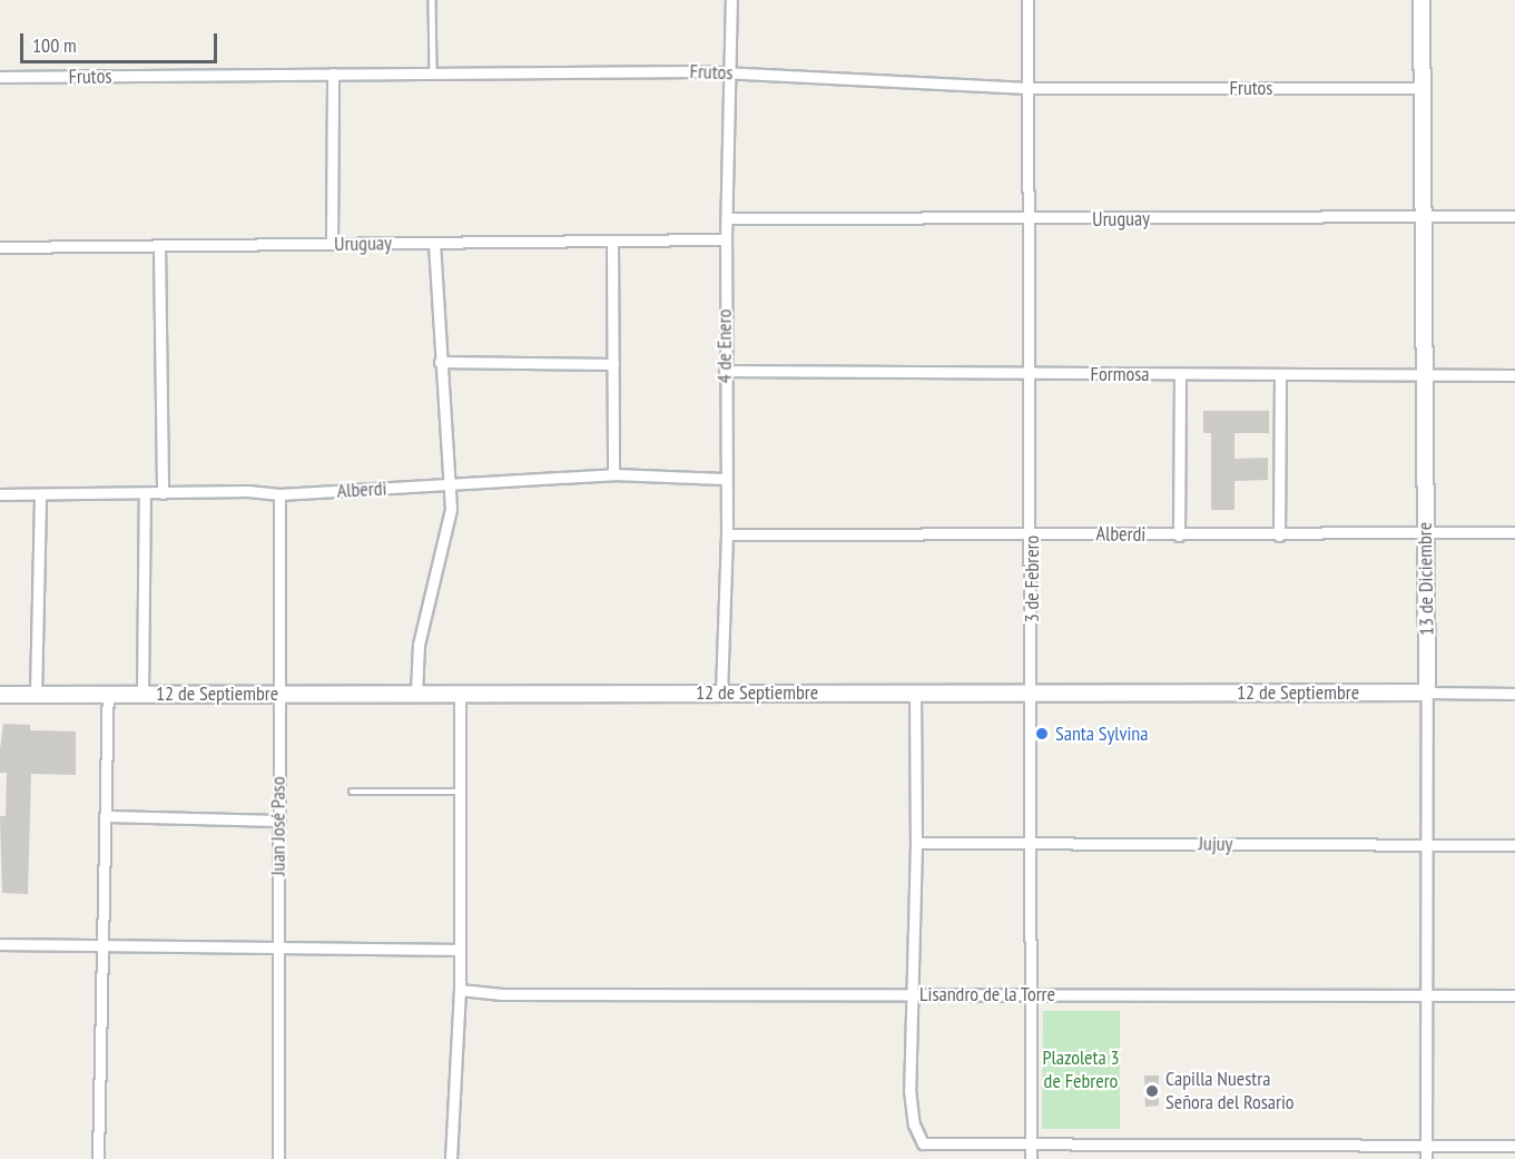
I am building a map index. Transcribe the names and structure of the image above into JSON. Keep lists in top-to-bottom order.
{
  "streets": {
    "street": [
      "Frutos",
      "Uruguay",
      "4 de Enero",
      "Formosa",
      "Alberdi",
      "3 de Febrero",
      "13 de Diciembre",
      "12 de Septiembre",
      "Juan José Paso",
      "Jujuy",
      "Lisandro de la Torre"
    ]
  },
  "crossings": [
    ["Frutos", "4 de Enero"],
    ["Frutos", "3 de Febrero"],
    ["Frutos", "13 de Diciembre"],
    ["Uruguay", "4 de Enero"],
    ["Uruguay", "3 de Febrero"],
    ["Uruguay", "13 de Diciembre"],
    ["4 de Enero", "Formosa"],
    ["4 de Enero", "Alberdi"],
    ["4 de Enero", "12 de Septiembre"],
    ["Formosa", "3 de Febrero"],
    ["Formosa", "13 de Diciembre"],
    ["Alberdi", "3 de Febrero"],
    ["Alberdi", "13 de Diciembre"],
    ["Alberdi", "Juan José Paso"],
    ["3 de Febrero", "12 de Septiembre"],
    ["3 de Febrero", "Jujuy"],
    ["3 de Febrero", "Lisandro de la Torre"],
    ["13 de Diciembre", "12 de Septiembre"],
    ["13 de Diciembre", "Jujuy"],
    ["13 de Diciembre", "Lisandro de la Torre"],
    ["12 de Septiembre", "Juan José Paso"]
  ],
  "parks": ["Plazoleta 3 de Febrero"],
  "places": ["Santa Sylvina", "Capilla Nuestra Señora del Rosario"],
  "scale_bar": "100 m"
}
